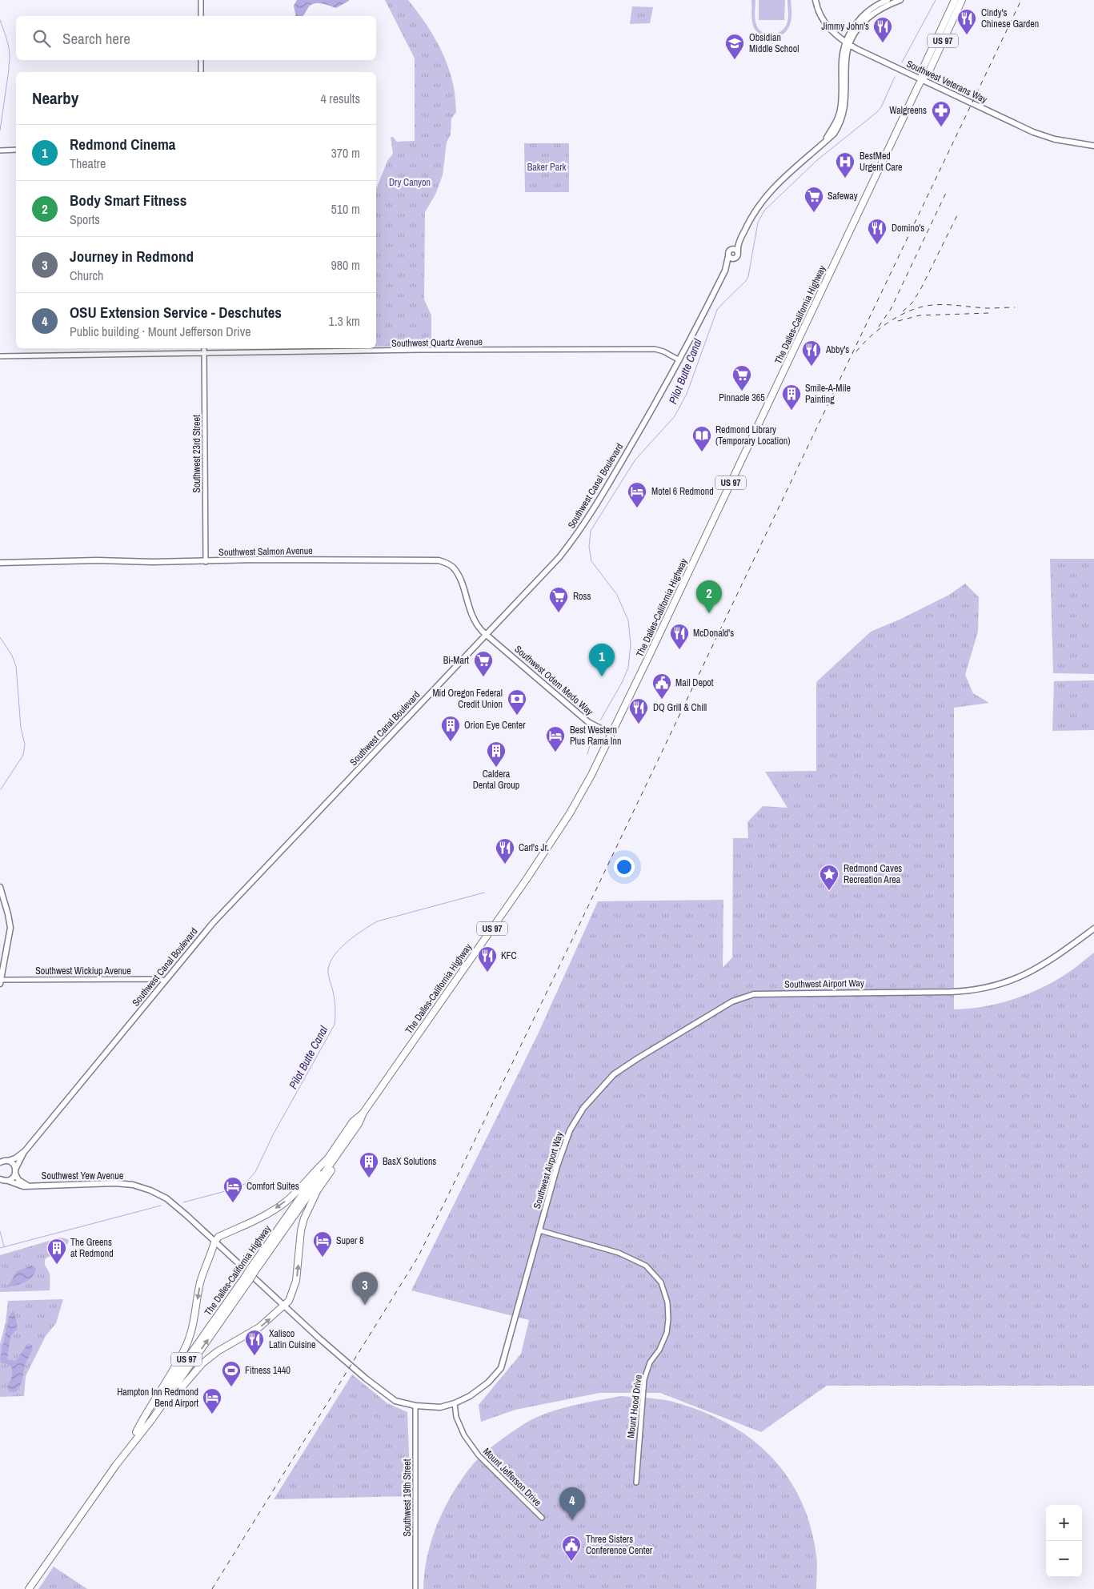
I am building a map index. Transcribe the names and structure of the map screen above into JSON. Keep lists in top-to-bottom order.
{
  "streets": {
    "highway": ["US 97", "The Dalles-California Highway"],
    "main road": [
      "Southwest Veterans Way",
      "Southwest Canal Boulevard",
      "Southwest Salmon Avenue",
      "Southwest Odem Medo Way",
      "Southwest Airport Way",
      "Southwest Yew Avenue"
    ],
    "street": [
      "Southwest Quartz Avenue",
      "Southwest 23rd Street",
      "Southwest Wickiup Avenue",
      "Mount Hood Drive",
      "Mount Jefferson Drive",
      "Southwest 19th Street"
    ]
  },
  "crossings": [
    ["Southwest Veterans Way", "The Dalles-California Highway"],
    ["The Dalles-California Highway", "Southwest Odem Medo Way"],
    ["Southwest Quartz Avenue", "Southwest 23rd Street"],
    ["Southwest Quartz Avenue", "Southwest Canal Boulevard"],
    ["Southwest 23rd Street", "Southwest Salmon Avenue"],
    ["Southwest Canal Boulevard", "Southwest Salmon Avenue"],
    ["Southwest Canal Boulevard", "Southwest Odem Medo Way"],
    ["Southwest Canal Boulevard", "Southwest Wickiup Avenue"],
    ["Southwest Salmon Avenue", "Southwest Odem Medo Way"],
    ["Southwest Airport Way", "Southwest Yew Avenue"],
    ["Southwest Airport Way", "Mount Hood Drive"],
    ["Southwest Airport Way", "Mount Jefferson Drive"],
    ["Southwest Airport Way", "Southwest 19th Street"]
  ],
  "water": ["Pilot Butte Canal"],
  "parks": ["Baker Park", "Dry Canyon"],
  "places": {
    "restaurant": [
      "Cindy's Chinese Garden",
      "Jimmy John's",
      "Domino's",
      "Abby's",
      "McDonald's",
      "DQ Grill & Chill",
      "Carl's Jr.",
      "KFC",
      "Xalisco Latin Cuisine"
    ],
    "school or university": ["Obsidian Middle School"],
    "pharmacy": ["Walgreens"],
    "hospital": ["BestMed Urgent Care"],
    "supermarket": [
      "Safeway",
      "Pinnacle 365",
      "Ross",
      "Bi-Mart"
    ],
    "building": [
      "Smile-A-Mile Painting",
      "Orion Eye Center",
      "Caldera Dental Group",
      "BasX Solutions",
      "The Greens at Redmond"
    ],
    "library": ["Redmond Library (Temporary Location)"],
    "hotel": [
      "Motel 6 Redmond",
      "Best Western Plus Rama Inn",
      "Comfort Suites",
      "Super 8",
      "Hampton Inn Redmond Bend Airport"
    ],
    "public building": ["Mail Depot", "Three Sisters Conference Center"],
    "bank": ["Mid Oregon Federal Credit Union"],
    "place": ["Redmond Caves Recreation Area"],
    "sports": ["Fitness 1440"]
  },
  "page": {
    "search": "Search here",
    "heading": ["Nearby", "4 results"],
    "list": [
      {
        "mark": "1",
        "name": "Redmond Cinema",
        "note": "Theatre",
        "value": "370 m"
      },
      {
        "mark": "2",
        "name": "Body Smart Fitness",
        "note": "Sports",
        "value": "510 m"
      },
      {
        "mark": "3",
        "name": "Journey in Redmond",
        "note": "Church",
        "value": "980 m"
      },
      {
        "mark": "4",
        "name": "OSU Extension Service - Deschutes",
        "note": "Public building · Mount Jefferson Drive",
        "value": "1.3 km"
      }
    ],
    "pins": [
      "2",
      "1",
      "3",
      "4"
    ],
    "map_buttons": ["+", "−"]
  }
}
